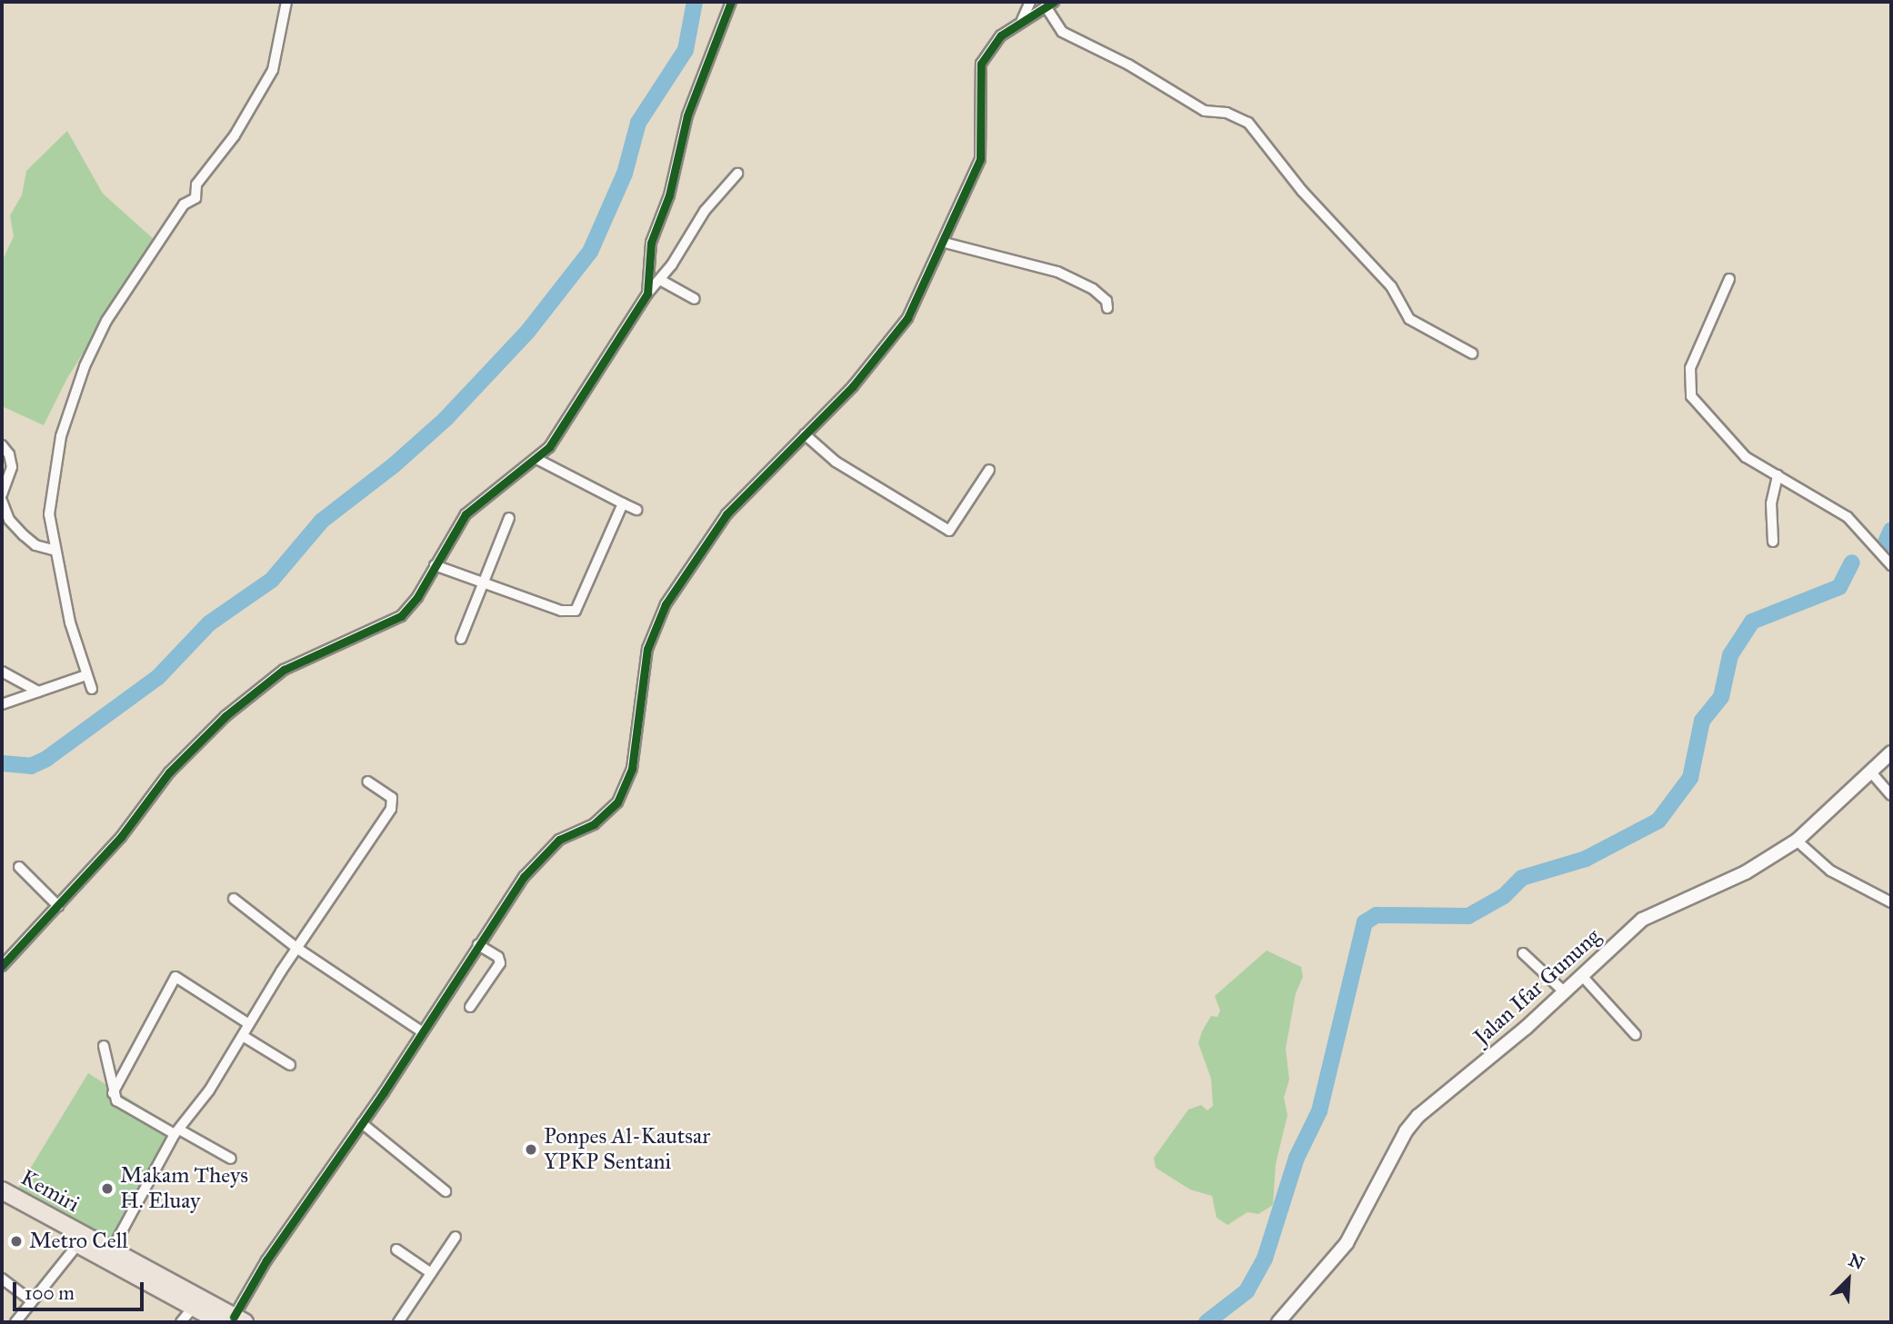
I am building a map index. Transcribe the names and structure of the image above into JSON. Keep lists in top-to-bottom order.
{
  "streets": {
    "highway": ["Kemiri"],
    "street": ["Jalan Ifar Gunung"]
  },
  "places": ["Ponpes Al-Kautsar YPKP Sentani", "Makam Theys H. Eluay", "Metro Cell"],
  "scale_bar": "100 m",
  "north": "top right"
}
